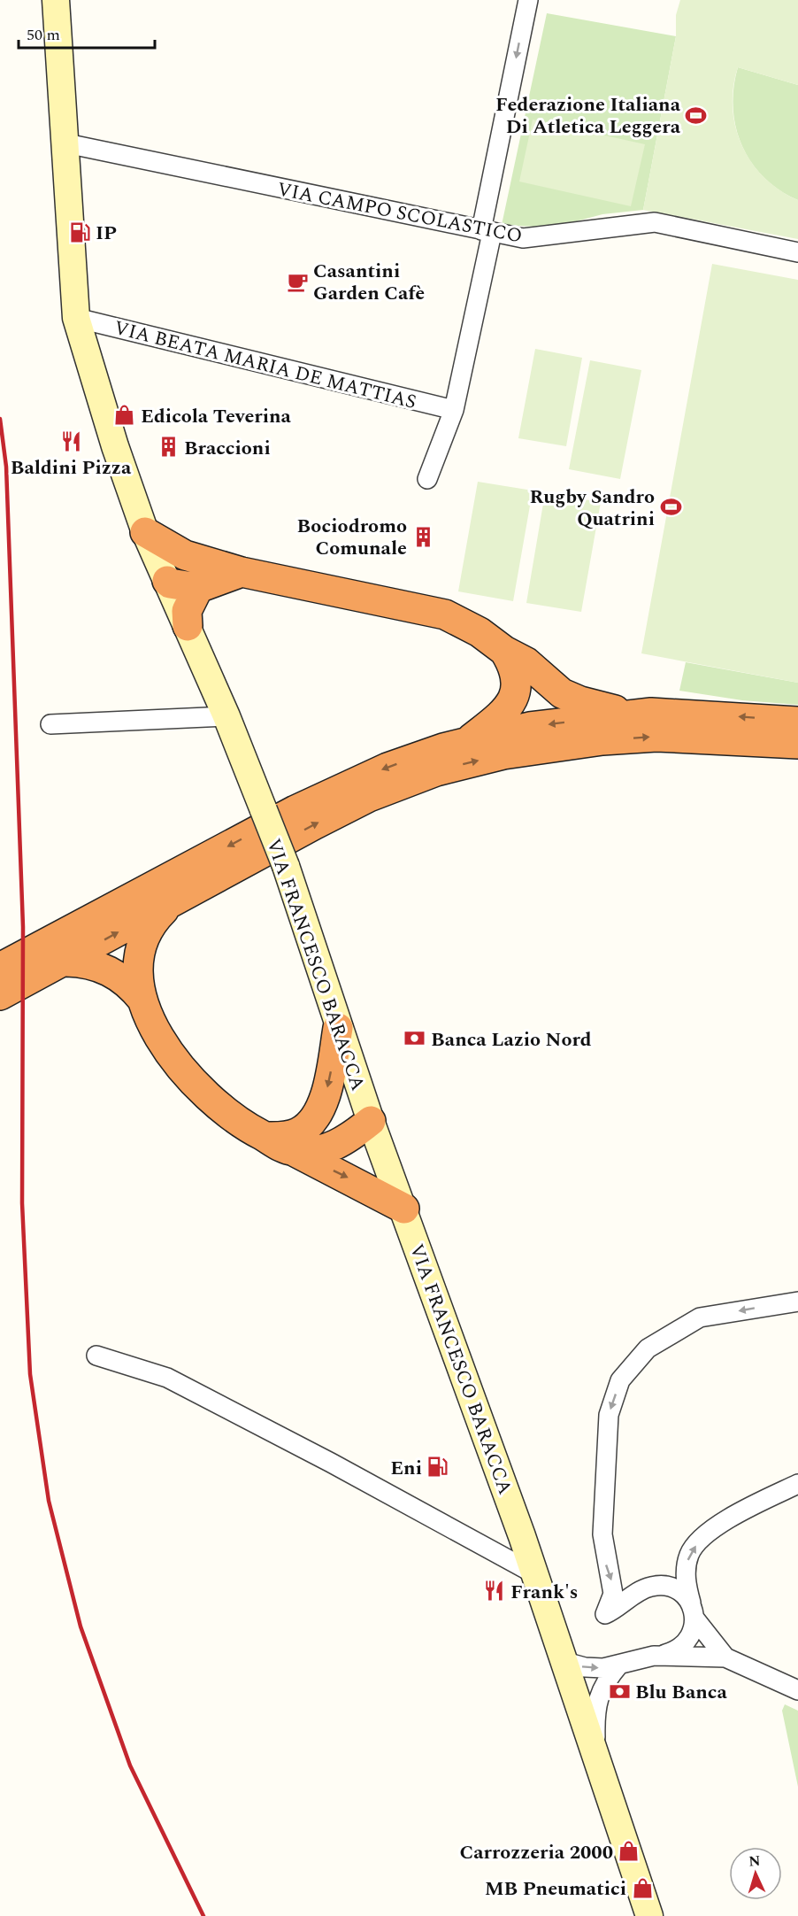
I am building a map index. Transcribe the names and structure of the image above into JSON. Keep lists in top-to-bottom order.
{
  "streets": {
    "main road": ["VIA FRANCESCO BARACCA"],
    "street": ["VIA CAMPO SCOLASTICO", "VIA BEATA MARIA DE MATTIAS"]
  },
  "places": {
    "sports": ["Federazione Italiana Di Atletica Leggera", "Rugby Sandro Quatrini"],
    "fuel station": ["IP", "Eni"],
    "cafe": ["Casantini Garden Cafè"],
    "shop": ["Edicola Teverina", "Carrozzeria 2000", "MB Pneumatici"],
    "restaurant": ["Baldini Pizza", "Frank's"],
    "building": ["Braccioni", "Bociodromo Comunale"],
    "bank": ["Banca Lazio Nord", "Blu Banca"]
  },
  "scale_bar": "50 m",
  "north": "top"
}
